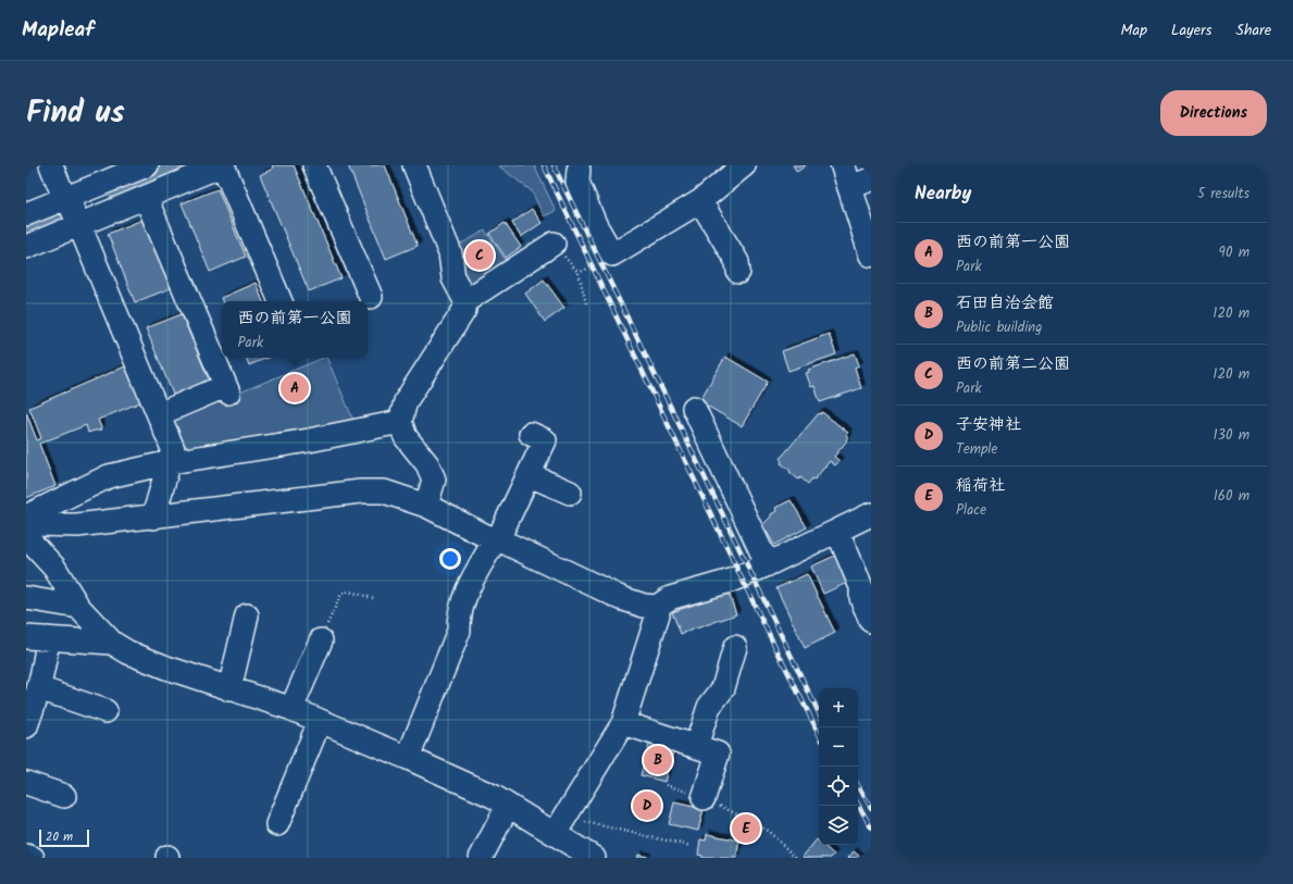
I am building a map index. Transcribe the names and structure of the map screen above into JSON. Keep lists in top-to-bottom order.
{
  "scale_bar": "20 m",
  "page": {
    "header": "Mapleaf",
    "nav": ["Map", "Layers", "Share"],
    "title": "Find us",
    "buttons": "Directions",
    "heading": ["Nearby", "5 results"],
    "list": [
      {
        "mark": "A",
        "name": "西の前第一公園",
        "note": "Park",
        "value": "90 m"
      },
      {
        "mark": "B",
        "name": "石田自治会館",
        "note": "Public building",
        "value": "120 m"
      },
      {
        "mark": "C",
        "name": "西の前第二公園",
        "note": "Park",
        "value": "120 m"
      },
      {
        "mark": "D",
        "name": "子安神社",
        "note": "Temple",
        "value": "130 m"
      },
      {
        "mark": "E",
        "name": "稲荷社",
        "note": "Place",
        "value": "160 m"
      }
    ],
    "pins": [
      "C",
      "A",
      "B",
      "D",
      "E"
    ],
    "popup": ["西の前第一公園", "Park"],
    "map_buttons": ["+", "−"],
    "scale": "20 m"
  }
}
